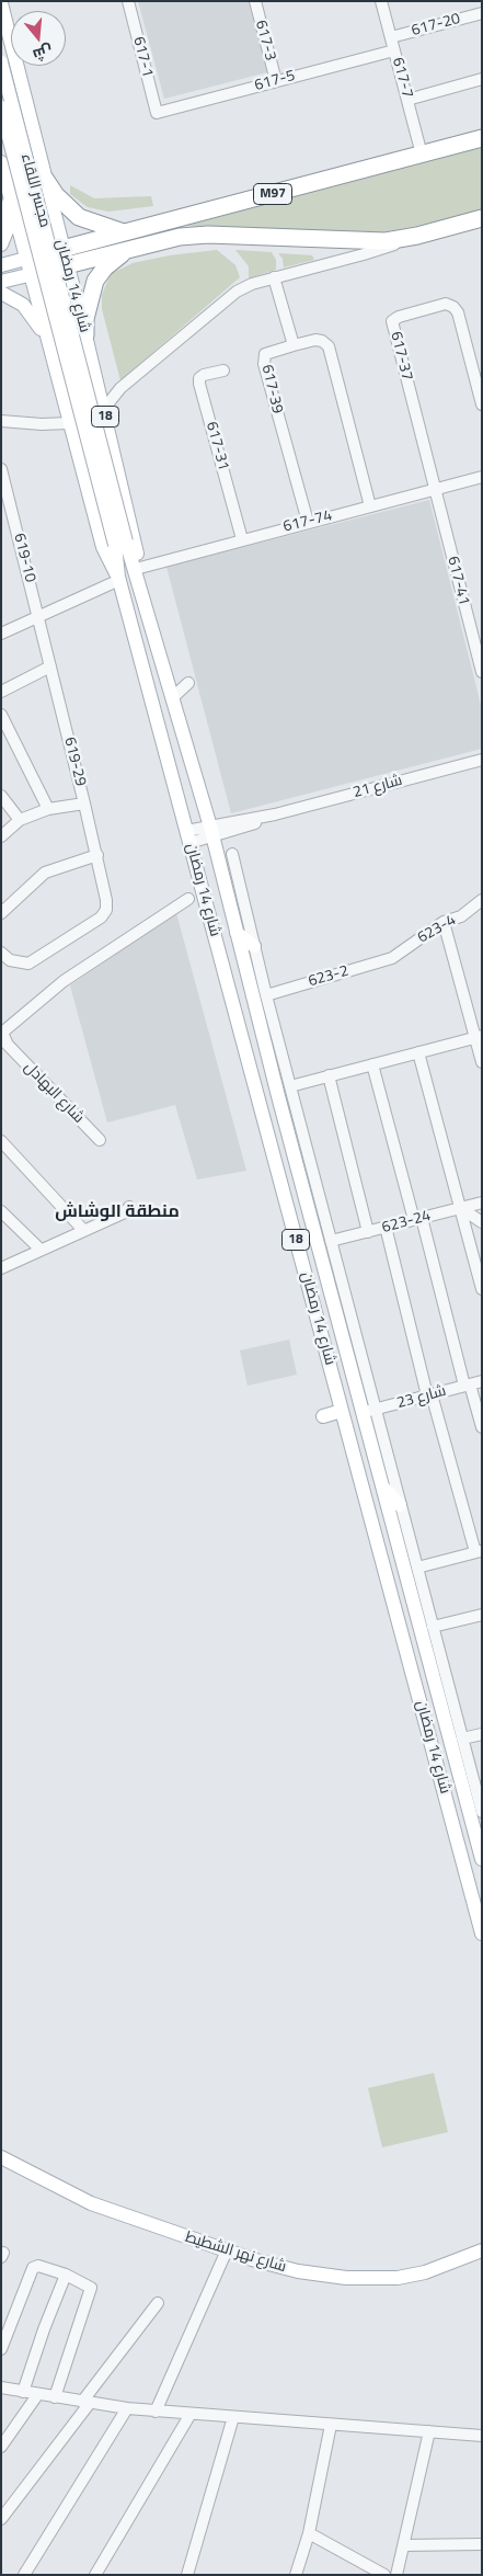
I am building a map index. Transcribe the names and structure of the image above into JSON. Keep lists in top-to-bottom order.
{
  "streets": {
    "highway": ["M97"],
    "main road": [
      "مجسر اللقاء",
      "شارع 14 رمضان",
      "18",
      "شارع نهر الشطيط"
    ],
    "street": [
      "617-20",
      "617-3",
      "617-1",
      "617-7",
      "617-5",
      "617-37",
      "617-39",
      "617-31",
      "617-74",
      "619-10",
      "617-41",
      "619-29",
      "شارع 21",
      "623-4",
      "623-2",
      "شارع البهادل",
      "623-24",
      "شارع 23"
    ]
  },
  "crossings": [
    ["617-20", "617-7"],
    ["617-3", "617-5"],
    ["617-1", "617-5"],
    ["617-7", "617-5"],
    ["617-7", "M97"],
    ["مجسر اللقاء", "شارع 14 رمضان"],
    ["M97", "شارع 14 رمضان"],
    ["شارع 14 رمضان", "617-74"],
    ["شارع 14 رمضان", "شارع 21"],
    ["شارع 14 رمضان", "شارع 23"],
    ["617-37", "617-74"],
    ["617-37", "617-41"],
    ["617-39", "617-74"],
    ["617-31", "617-74"],
    ["617-74", "617-41"],
    ["619-10", "619-29"],
    ["623-4", "623-2"]
  ],
  "districts": ["منطقة الوشاش"],
  "north": "bottom"
}
